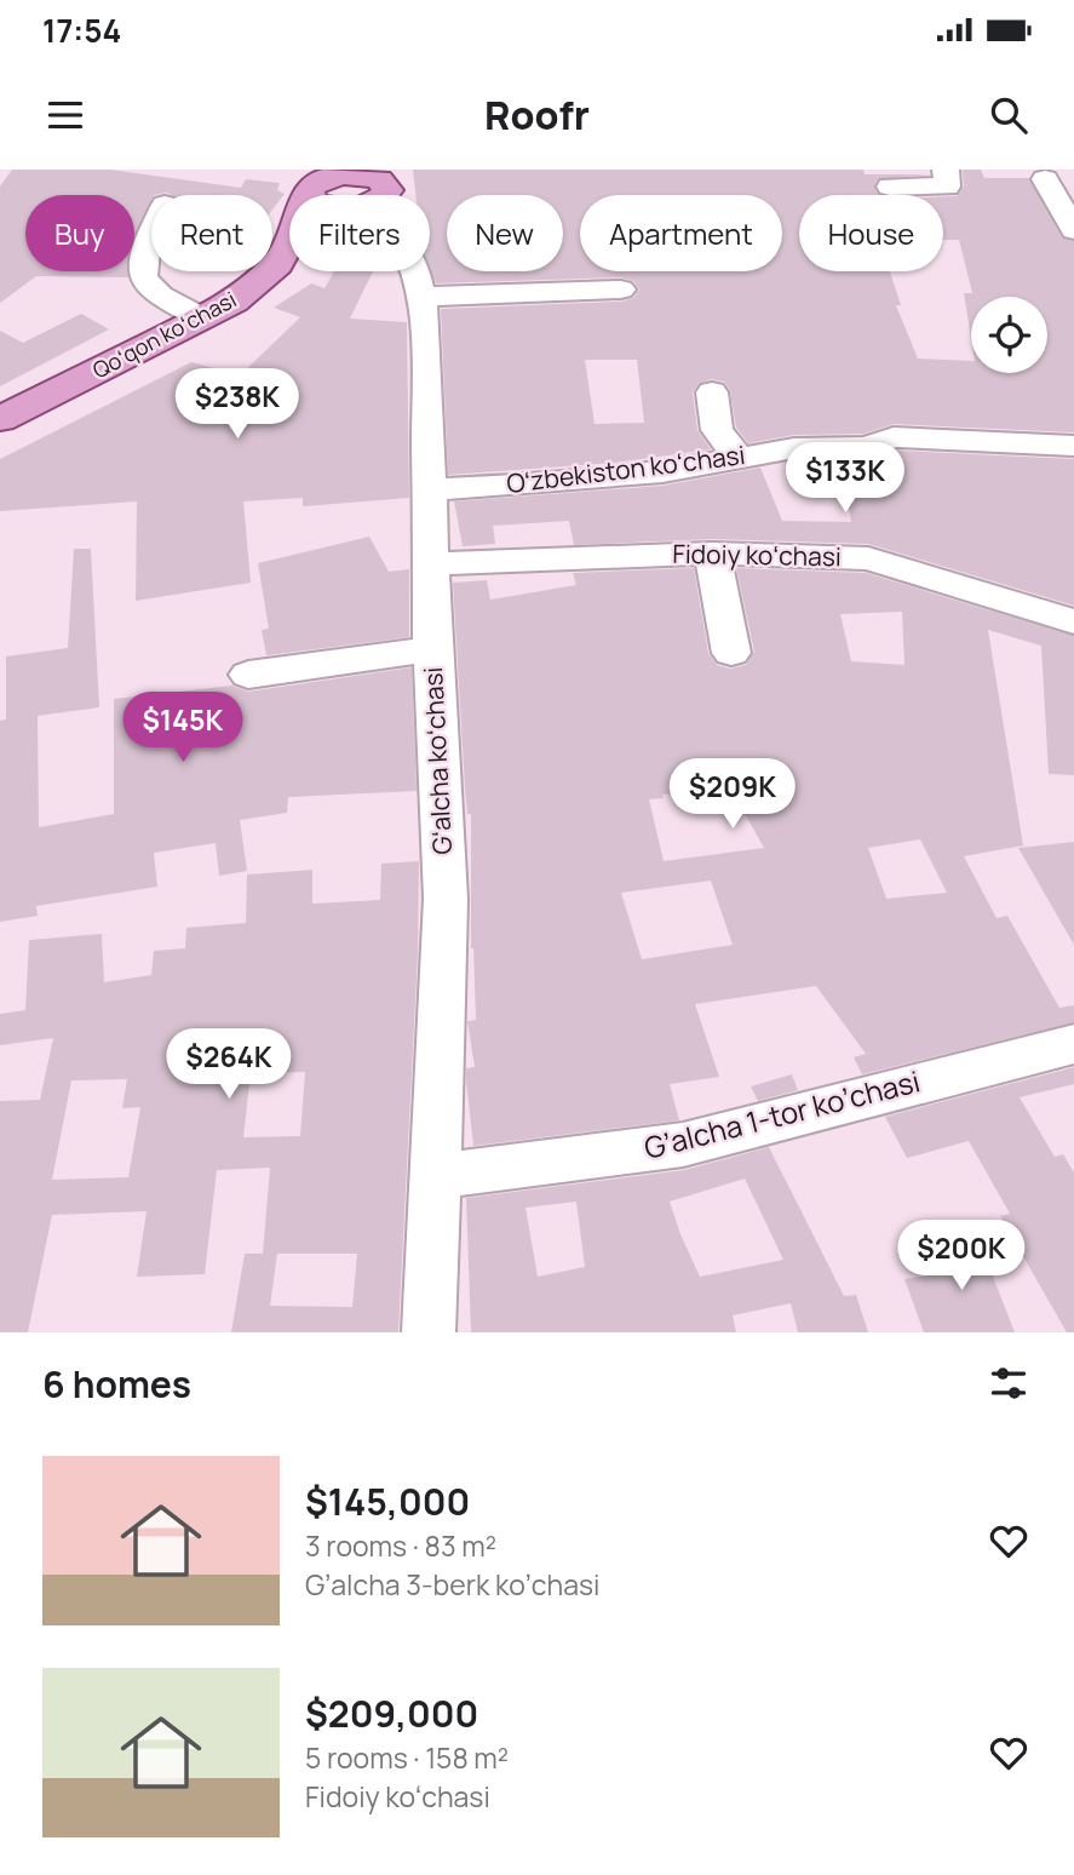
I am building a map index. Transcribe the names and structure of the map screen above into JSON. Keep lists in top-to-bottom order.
{
  "streets": {
    "main road": ["Qoʻqon koʻchasi"],
    "street": [
      "Oʻzbekiston koʻchasi",
      "Fidoiy koʻchasi",
      "Gʻalcha koʻchasi",
      "Gʼalcha 1-tor koʼchasi"
    ]
  },
  "crossings": [
    ["Oʻzbekiston koʻchasi", "Gʻalcha koʻchasi"],
    ["Fidoiy koʻchasi", "Gʻalcha koʻchasi"],
    ["Gʻalcha koʻchasi", "Gʼalcha 1-tor koʼchasi"]
  ],
  "page": {
    "status": "17:54",
    "header": "Roofr",
    "chip": [
      "Buy",
      "Rent",
      "Filters",
      "New",
      "Apartment",
      "House"
    ],
    "price": [
      "$238K",
      "$133K",
      "$145K",
      "$209K",
      "$264K",
      "$200K"
    ],
    "heading": "6 homes",
    "list": [
      {
        "name": "$145,000",
        "note": "3 rooms · 83 m² · Gʼalcha 3-berk koʼchasi"
      },
      {
        "name": "$209,000",
        "note": "5 rooms · 158 m² · Fidoiy koʻchasi"
      }
    ]
  }
}
